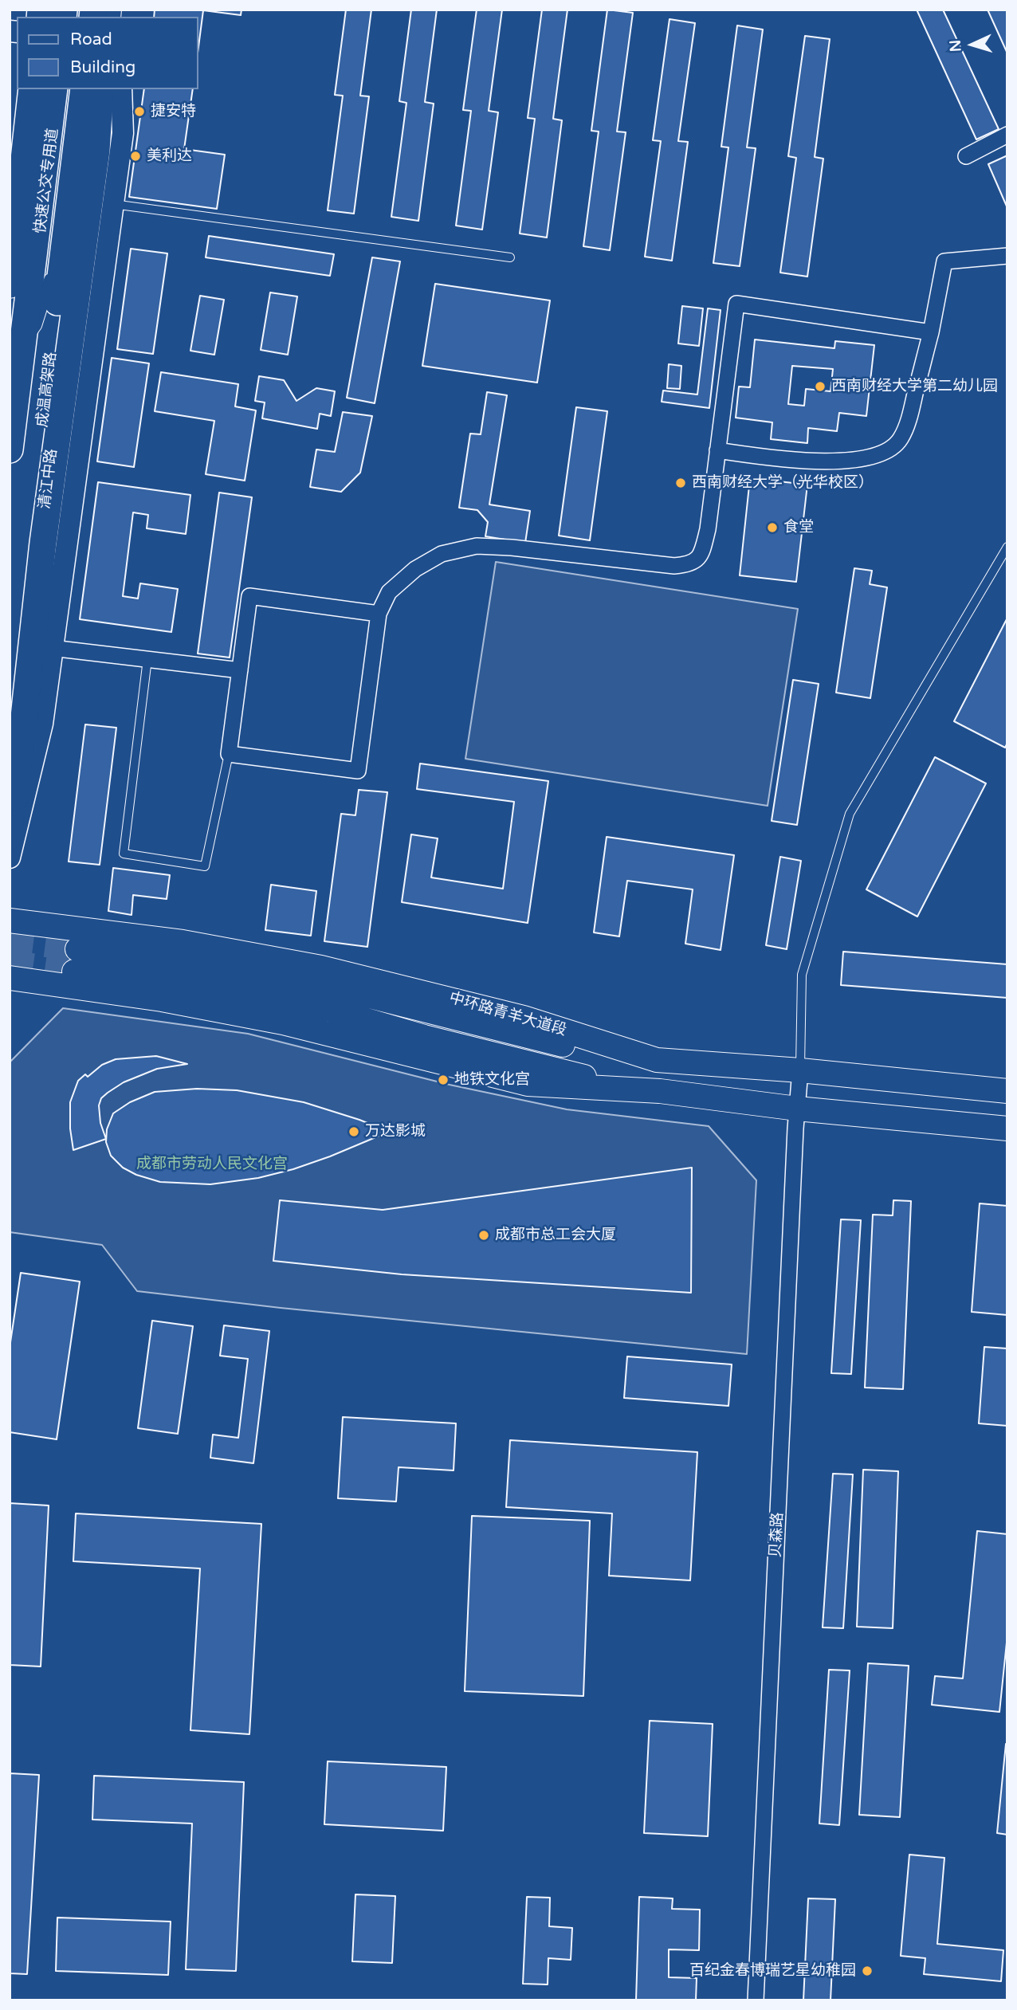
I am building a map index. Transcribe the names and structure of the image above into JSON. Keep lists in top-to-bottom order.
{
  "streets": {
    "highway": ["成温高架路"],
    "main road": ["清江中路", "中环路青羊大道段"],
    "street": ["贝森路"]
  },
  "crossings": [
    ["中环路青羊大道段", "贝森路"]
  ],
  "parks": ["成都市劳动人民文化宫"],
  "places": [
    "捷安特",
    "美利达",
    "西南财经大学第二幼儿园",
    "西南财经大学（光华校区）",
    "食堂",
    "地铁文化宫",
    "万达影城",
    "成都市总工会大厦",
    "百纪金春博瑞艺星幼稚园"
  ],
  "legend": ["Road", "Building"],
  "north": "left"
}
